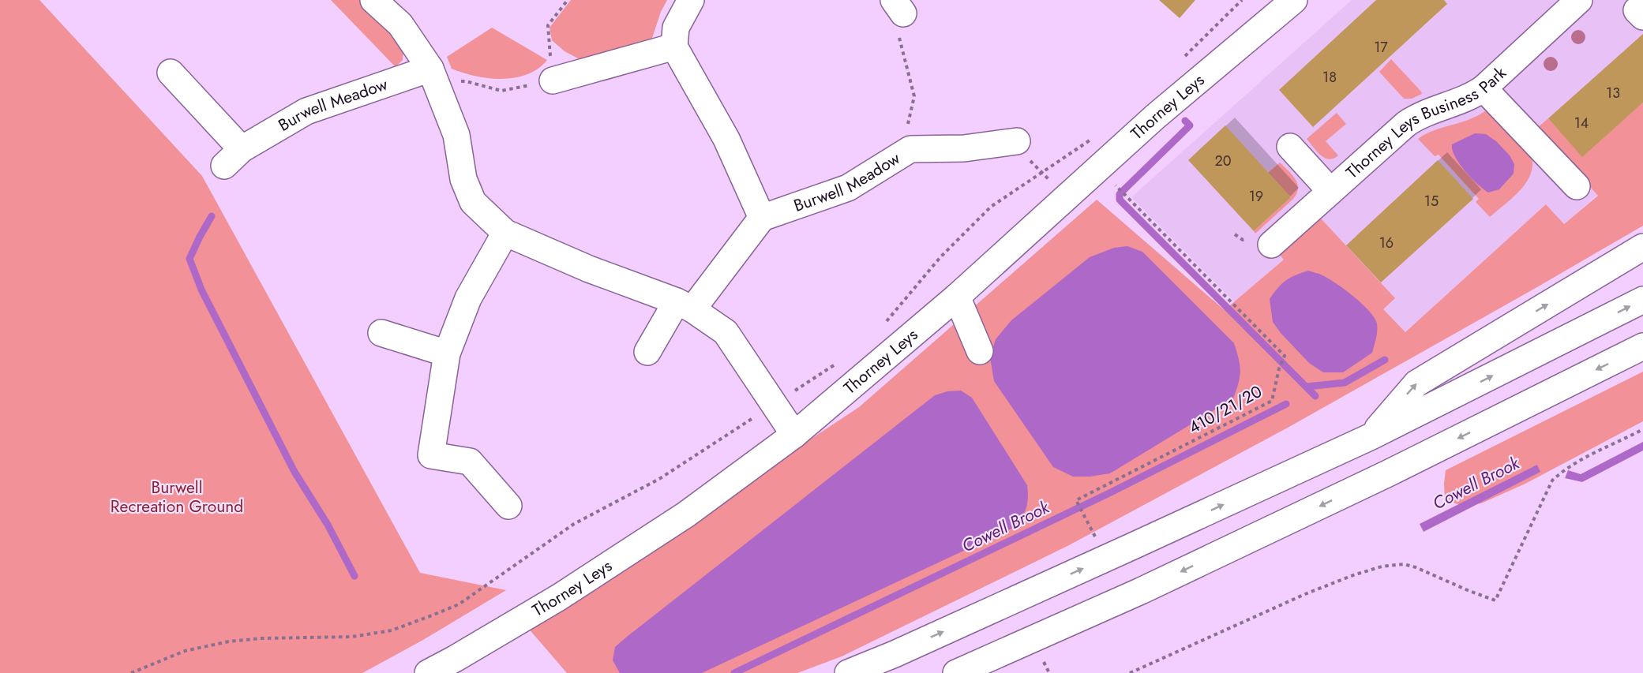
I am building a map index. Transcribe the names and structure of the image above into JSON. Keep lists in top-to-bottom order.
{
  "streets": {
    "main road": ["Burwell Meadow", "Thorney Leys", "Thorney Leys Business Park"],
    "path": ["410/21/20"]
  },
  "water": ["Cowell Brook"],
  "parks": ["Burwell Recreation Ground"],
  "house_numbers": [
    "17",
    "18",
    "13",
    "14",
    "20",
    "19",
    "15",
    "16"
  ]
}
